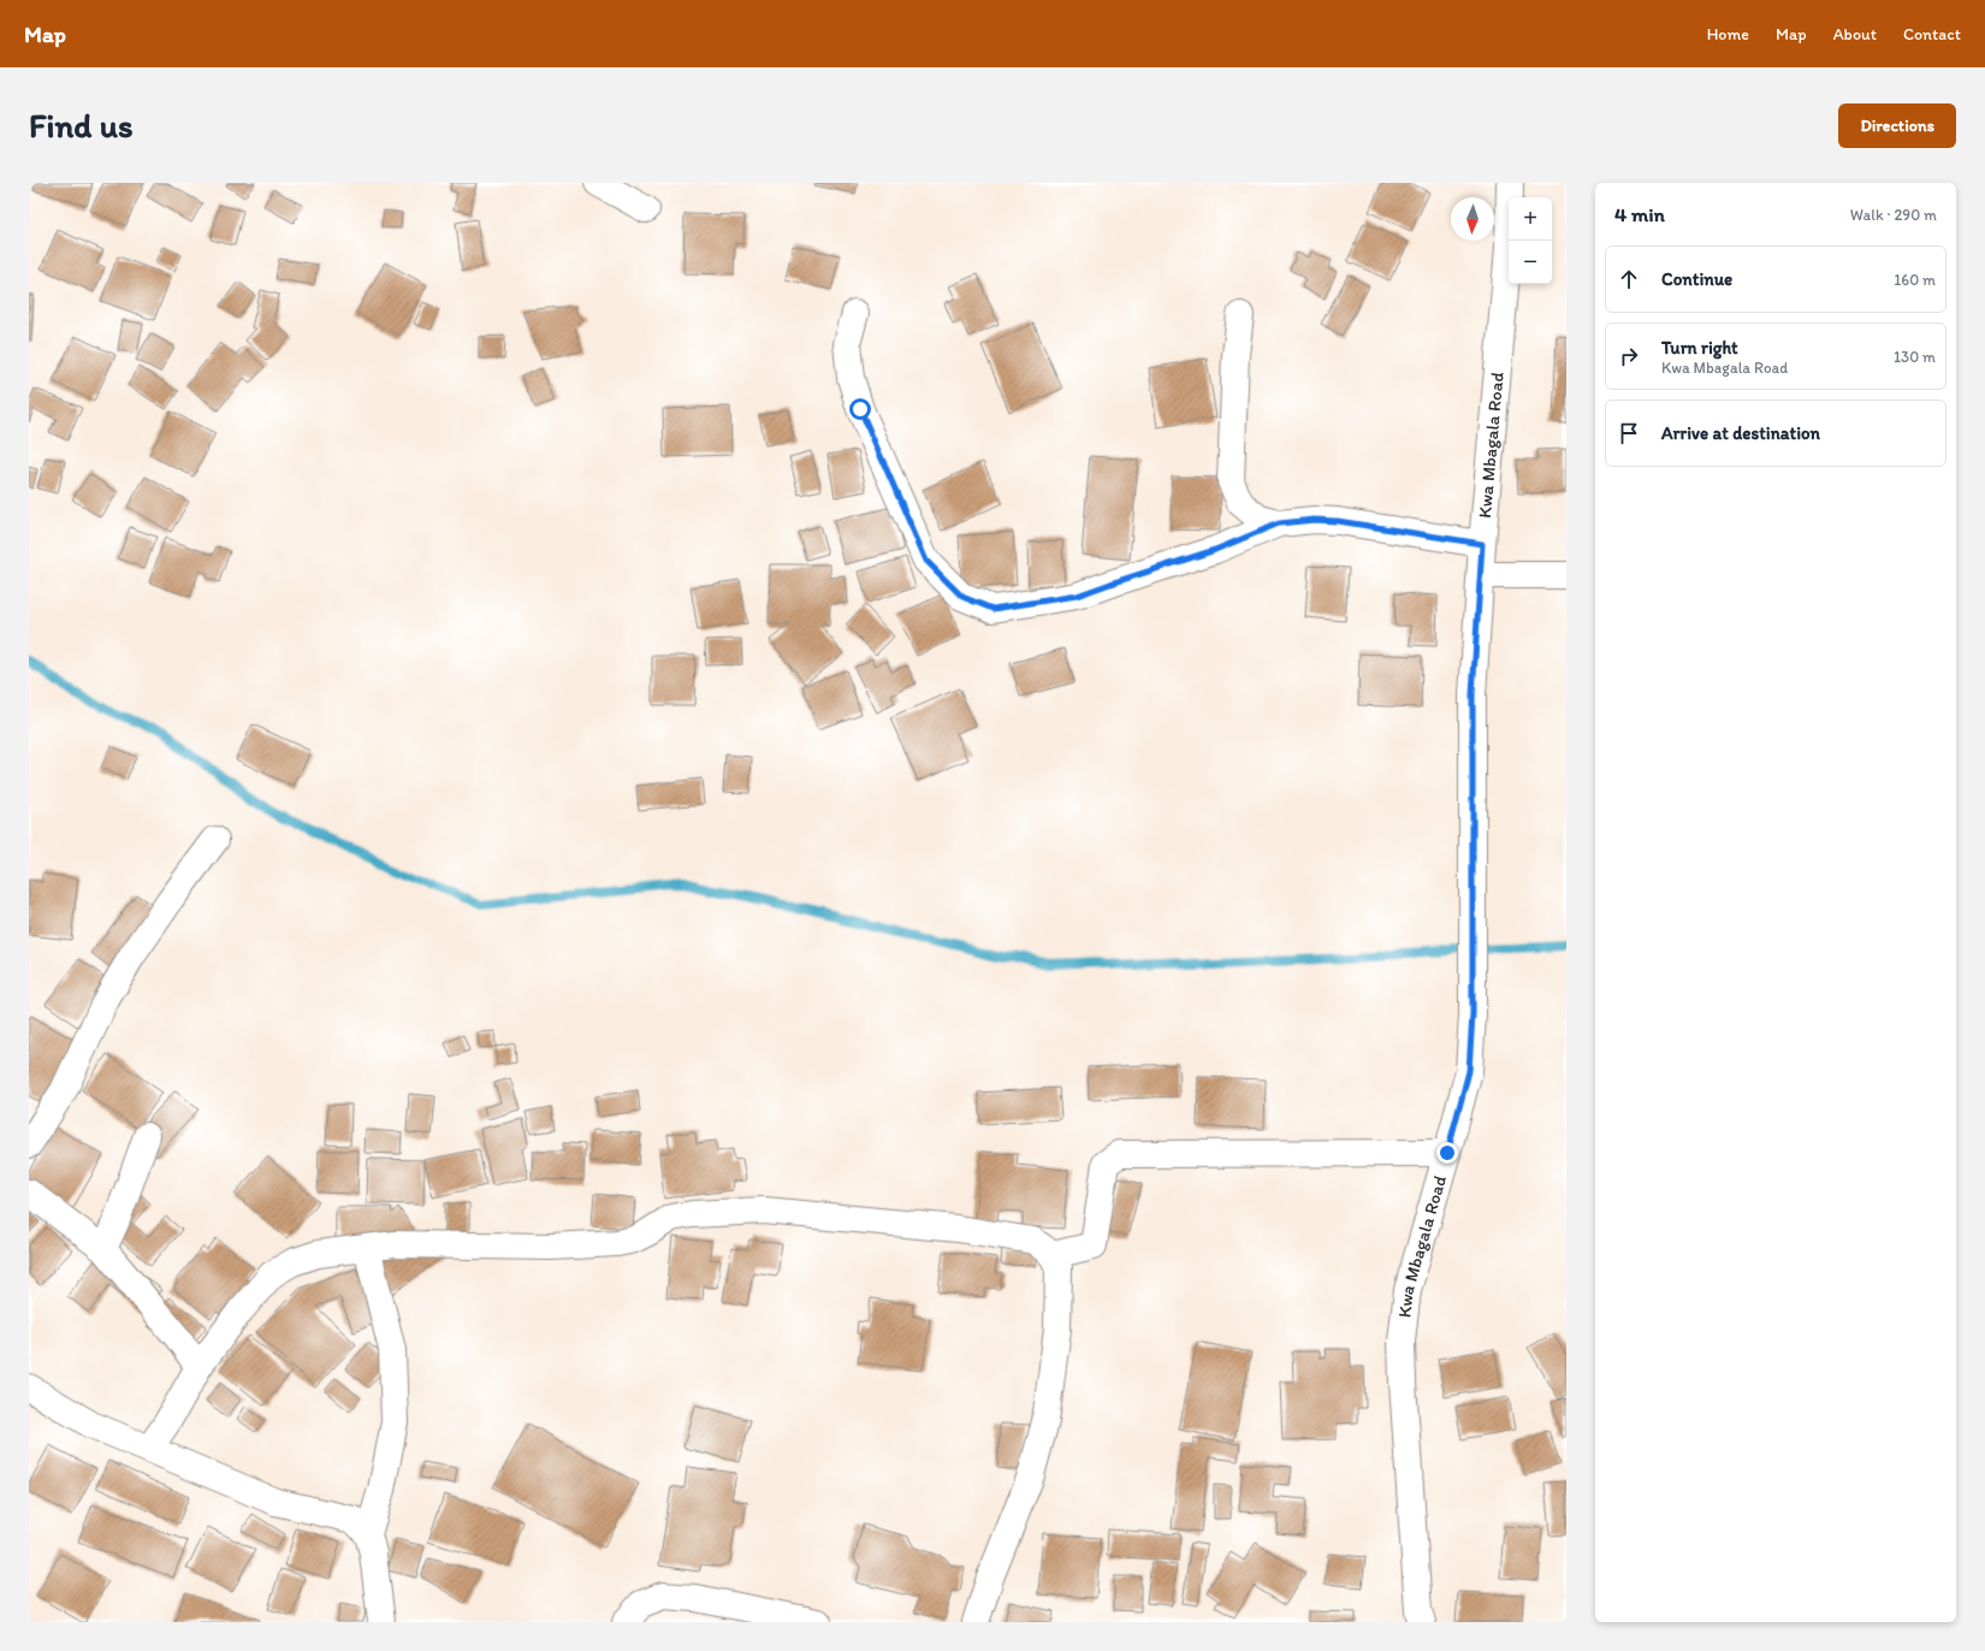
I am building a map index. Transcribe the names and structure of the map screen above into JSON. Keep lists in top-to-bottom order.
{
  "streets": {
    "street": ["Kwa Mbagala Road"]
  },
  "north": "bottom",
  "page": {
    "header": "Map",
    "nav": [
      "Home",
      "Map",
      "About",
      "Contact"
    ],
    "buttons": "Directions",
    "title": "Find us",
    "heading": ["4 min", "Walk · 290 m"],
    "map_buttons": ["+", "−"],
    "list": [
      ["Continue", "160 m"],
      ["Turn right", "Kwa Mbagala Road", "130 m"],
      "Arrive at destination"
    ]
  }
}
